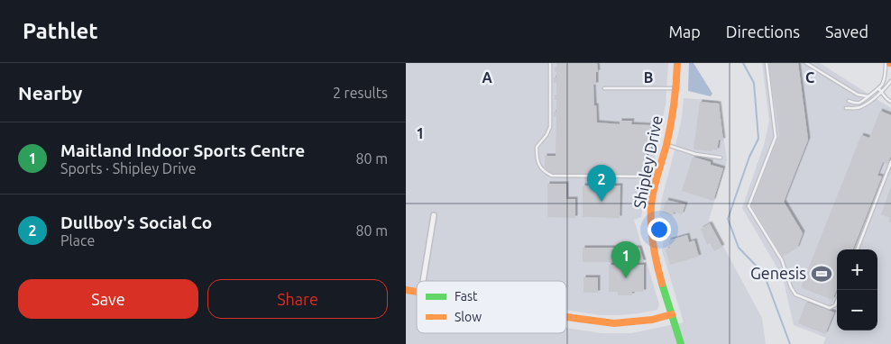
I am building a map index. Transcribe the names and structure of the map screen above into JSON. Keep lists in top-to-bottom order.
{
  "streets": {
    "street": ["Shipley Drive"]
  },
  "places": {
    "sports": ["Genesis"]
  },
  "legend": ["Fast", "Slow"],
  "page": {
    "header": "Pathlet",
    "nav": ["Map", "Directions", "Saved"],
    "heading": ["Nearby", "2 results"],
    "list": [
      {
        "mark": "1",
        "name": "Maitland Indoor Sports Centre",
        "note": "Sports · Shipley Drive",
        "value": "80 m"
      },
      {
        "mark": "2",
        "name": "Dullboy's Social Co",
        "note": "Place",
        "value": "80 m"
      }
    ],
    "pins": ["2", "1"],
    "map_buttons": ["+", "−"],
    "buttons": ["Save", "Share"]
  },
  "grid": {
    "columns": ["A", "B", "C"],
    "rows": ["1"]
  }
}
